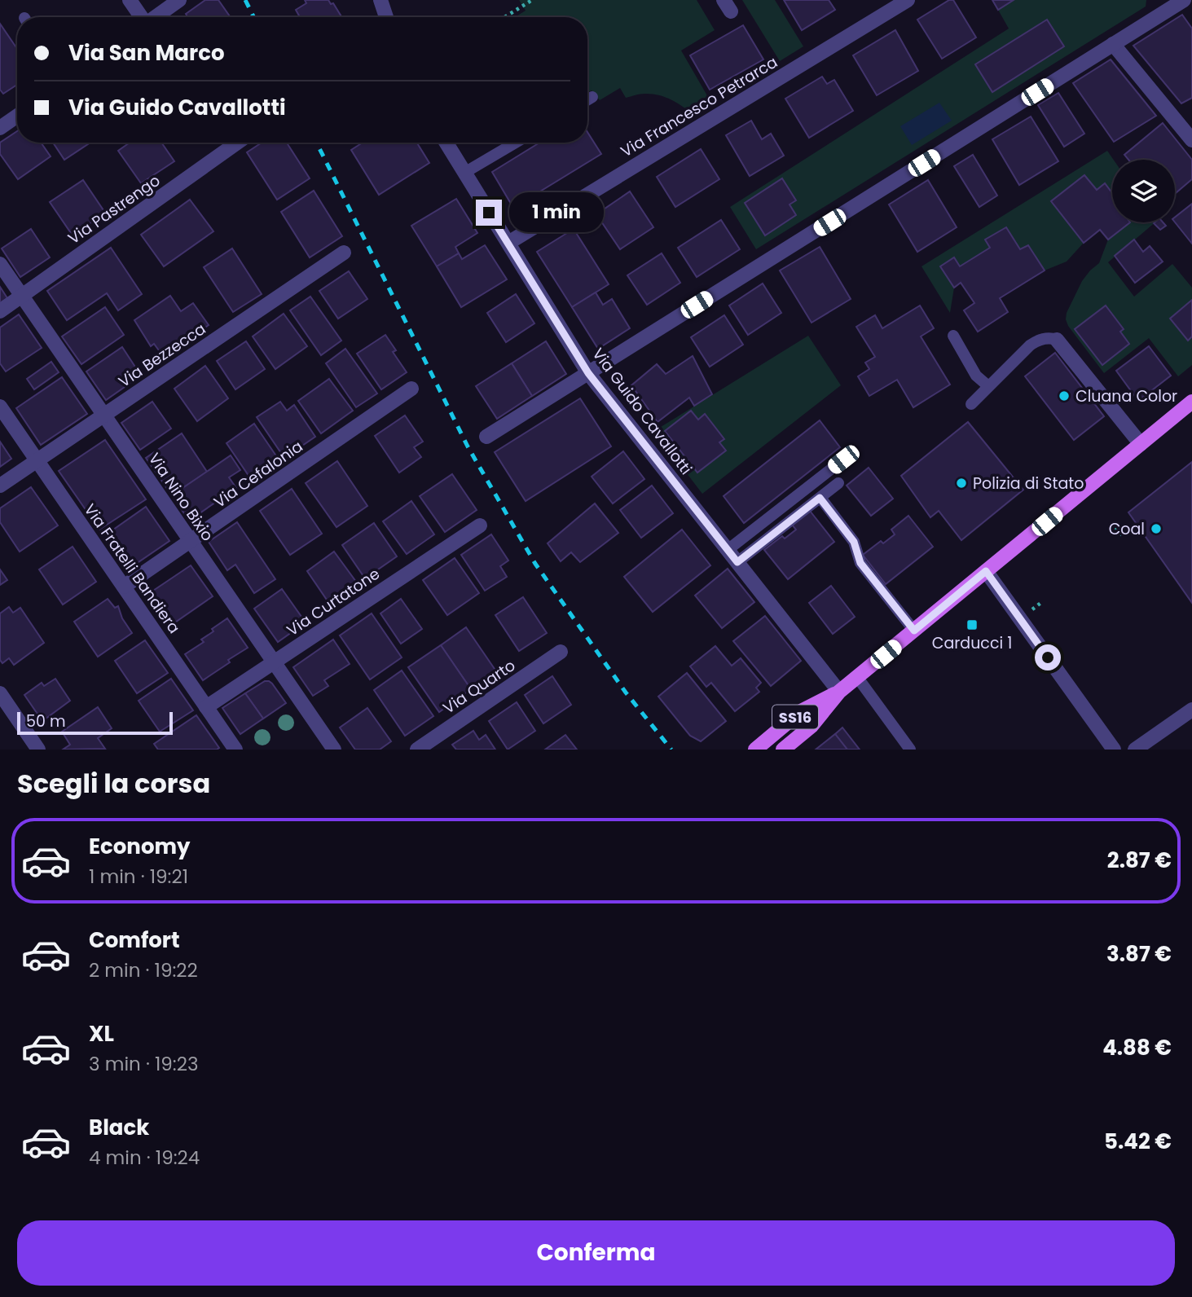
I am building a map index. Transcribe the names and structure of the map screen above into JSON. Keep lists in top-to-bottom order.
{
  "streets": {
    "main road": ["SS16"],
    "street": [
      "Via Francesco Petrarca",
      "Via Pastrengo",
      "Via Bezzecca",
      "Via Guido Cavallotti",
      "Via Cefalonia",
      "Via Nino Bixio",
      "Via Fratelli Bandiera",
      "Via Curtatone",
      "Via Quarto"
    ]
  },
  "crossings": [
    ["Via Francesco Petrarca", "Via Guido Cavallotti"],
    ["Via Pastrengo", "Via Nino Bixio"],
    ["Via Bezzecca", "Via Nino Bixio"],
    ["Via Bezzecca", "Via Fratelli Bandiera"],
    ["Via Guido Cavallotti", "SS16"],
    ["Via Cefalonia", "Via Nino Bixio"],
    ["Via Cefalonia", "Via Fratelli Bandiera"],
    ["Via Nino Bixio", "Via Curtatone"],
    ["Via Fratelli Bandiera", "Via Curtatone"]
  ],
  "places": {
    "other": ["Cluana Color", "Polizia di Stato", "Coal"],
    "transit": ["Carducci 1"]
  },
  "scale_bar": "50 m",
  "page": {
    "banner": ["Via San Marco", "Via Guido Cavallotti"],
    "bubble": "1 min",
    "scale": "50 m",
    "heading": "Scegli la corsa",
    "list": [
      {
        "name": "Economy",
        "note": "1 min · 19:21",
        "value": "2.87 €"
      },
      {
        "name": "Comfort",
        "note": "2 min · 19:22",
        "value": "3.87 €"
      },
      {
        "name": "XL",
        "note": "3 min · 19:23",
        "value": "4.88 €"
      },
      {
        "name": "Black",
        "note": "4 min · 19:24",
        "value": "5.42 €"
      }
    ],
    "buttons": "Conferma"
  }
}
